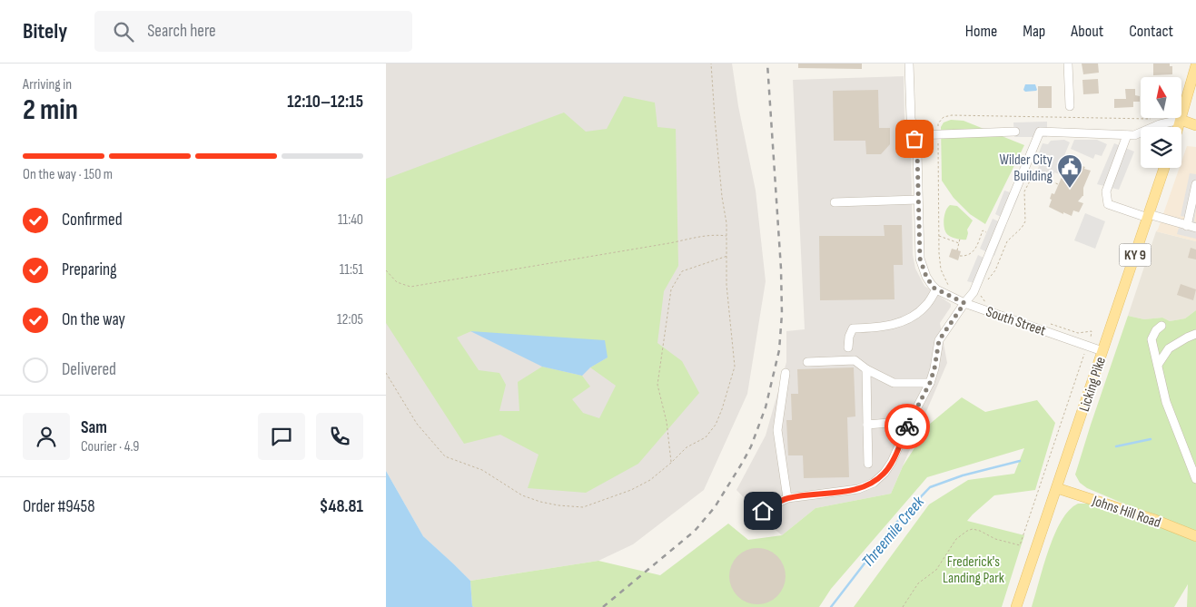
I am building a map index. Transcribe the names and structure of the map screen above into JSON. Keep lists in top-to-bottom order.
{
  "streets": {
    "main road": ["KY 9", "Licking Pike", "Johns Hill Road"],
    "street": ["South Street"]
  },
  "crossings": [
    ["South Street", "Licking Pike"],
    ["Licking Pike", "Johns Hill Road"]
  ],
  "water": ["Threemile Creek"],
  "parks": ["Frederick's Landing Park"],
  "places": {
    "public building": ["Wilder City Building"]
  },
  "north": "top",
  "page": {
    "header": "Bitely",
    "search": "Search here",
    "nav": [
      "Home",
      "Map",
      "About",
      "Contact"
    ],
    "heading": ["2 min", "Arriving in", "12:10–12:15"],
    "panel": [
      "Sam",
      "Courier · 4.9",
      "Order #9458",
      "$48.81"
    ],
    "bar": "On the way · 150 m",
    "list": [
      ["Confirmed", "11:40"],
      ["Preparing", "11:51"],
      ["On the way", "12:05"],
      "Delivered"
    ]
  }
}
